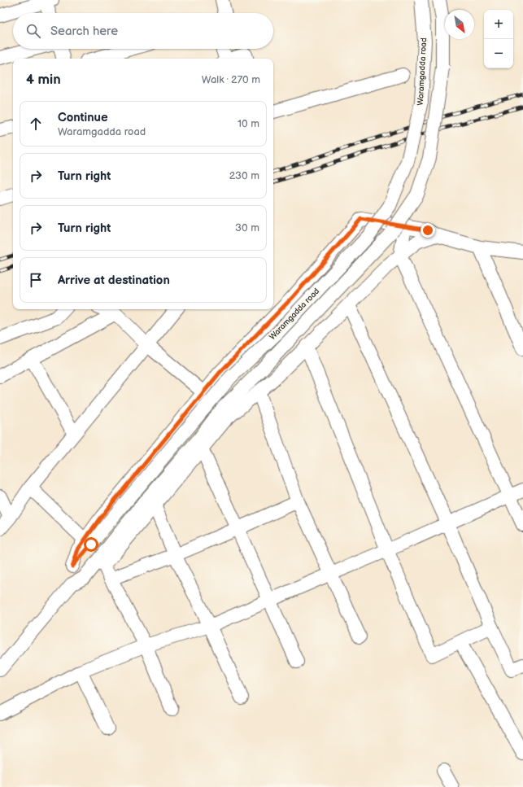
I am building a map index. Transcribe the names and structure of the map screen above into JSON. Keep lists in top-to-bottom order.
{
  "streets": {
    "street": ["Waramgadda road"]
  },
  "north": "bottom right",
  "page": {
    "map_buttons": ["+", "−"],
    "search": "Search here",
    "heading": ["4 min", "Walk · 270 m"],
    "list": [
      ["Continue", "Waramgadda road", "10 m"],
      ["Turn right", "230 m"],
      ["Turn right", "30 m"],
      "Arrive at destination"
    ]
  }
}
